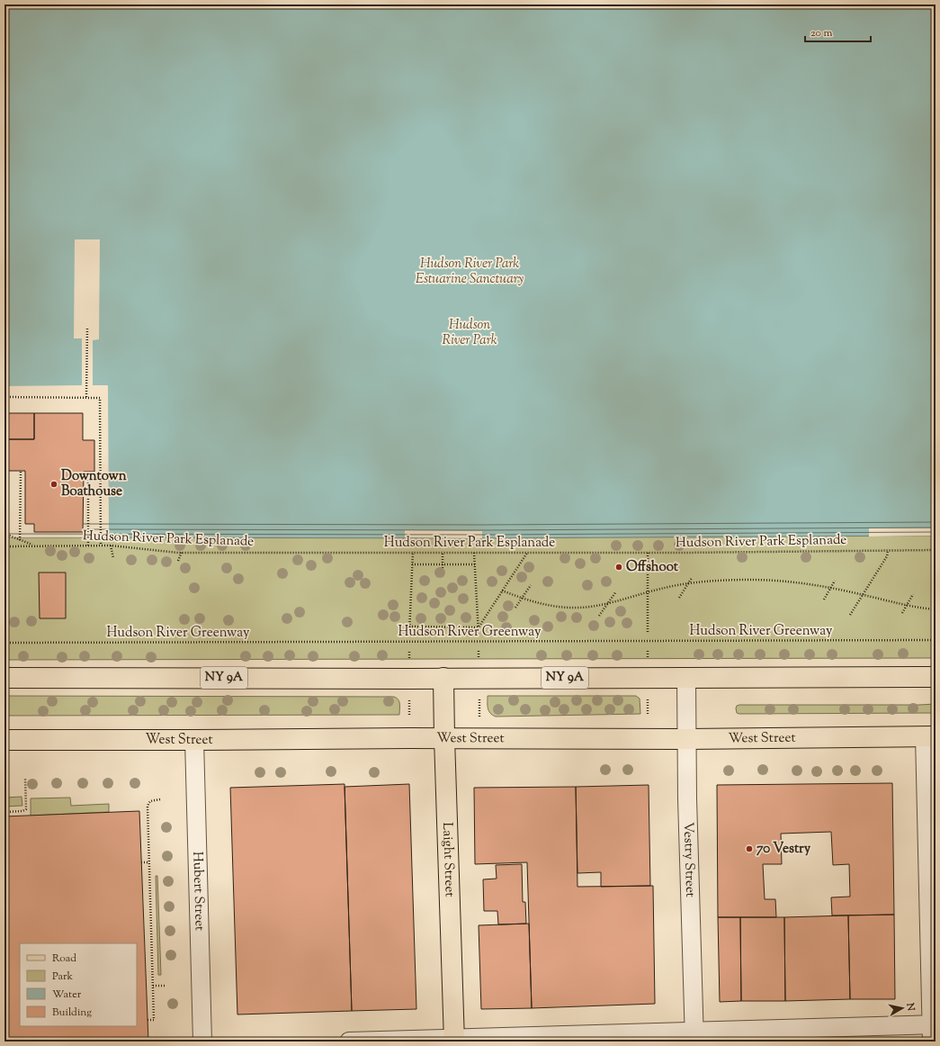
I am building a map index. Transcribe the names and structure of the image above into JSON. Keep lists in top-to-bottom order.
{
  "streets": {
    "main road": ["NY 9A", "West Street", "Laight Street"],
    "street": ["Vestry Street", "Hubert Street"],
    "path": ["Hudson River Park Esplanade", "Hudson River Greenway"]
  },
  "crossings": [
    ["NY 9A", "Laight Street"],
    ["NY 9A", "Vestry Street"],
    ["West Street", "Laight Street"],
    ["West Street", "Vestry Street"],
    ["West Street", "Hubert Street"]
  ],
  "parks": ["Hudson River Park Estuarine Sanctuary", "Hudson River Park"],
  "places": ["Downtown Boathouse", "Offshoot", "70 Vestry"],
  "legend": [
    "Road",
    "Park",
    "Water",
    "Building"
  ],
  "scale_bar": "20 m",
  "north": "right"
}
